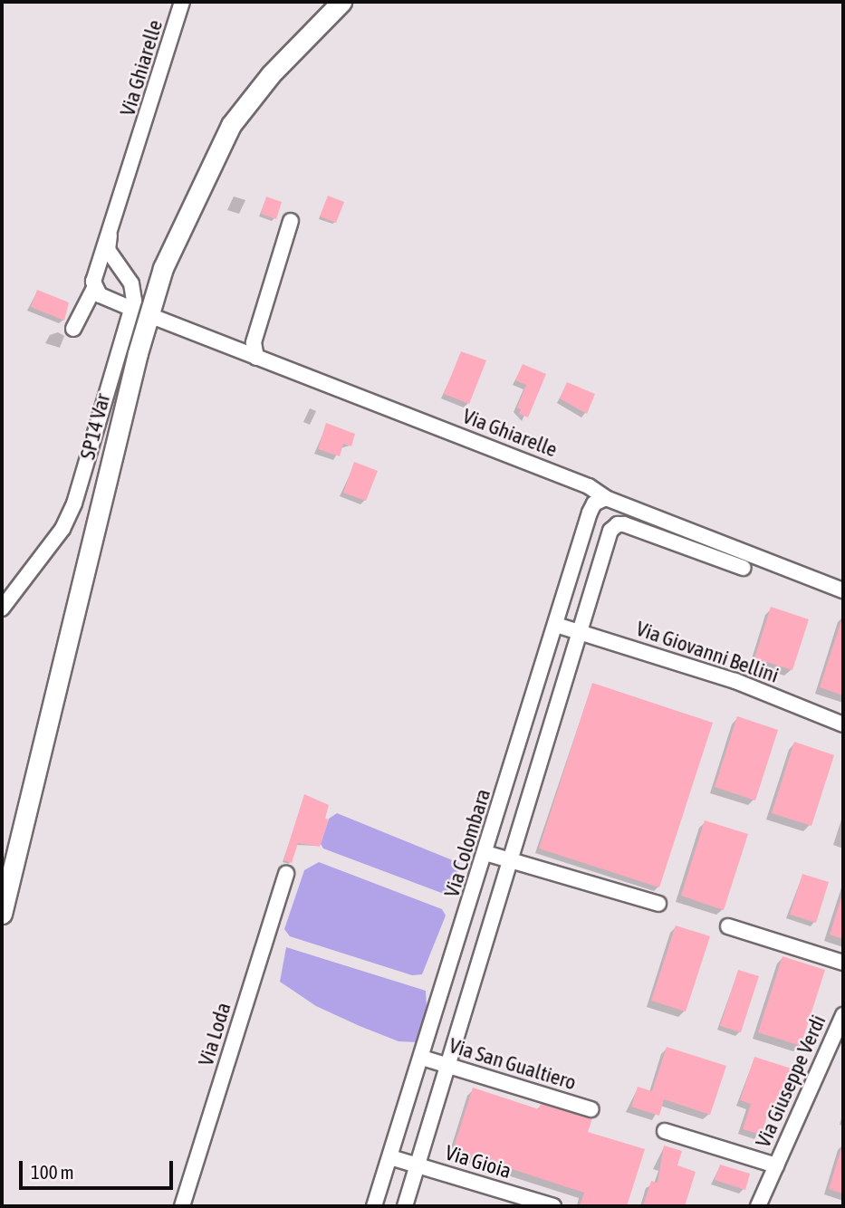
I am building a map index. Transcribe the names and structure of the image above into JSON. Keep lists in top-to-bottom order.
{
  "streets": {
    "main road": ["SP14 Var"],
    "street": [
      "Via Ghiarelle",
      "Via Giovanni Bellini",
      "Via Colombara",
      "Via Loda",
      "Via San Gualtiero",
      "Via Giuseppe Verdi",
      "Via Gioia"
    ]
  },
  "crossings": [
    ["Via Ghiarelle", "Via Colombara"],
    ["Via Giovanni Bellini", "Via Colombara"],
    ["Via Colombara", "Via San Gualtiero"],
    ["Via Colombara", "Via Gioia"]
  ],
  "scale_bar": "100 m"
}
